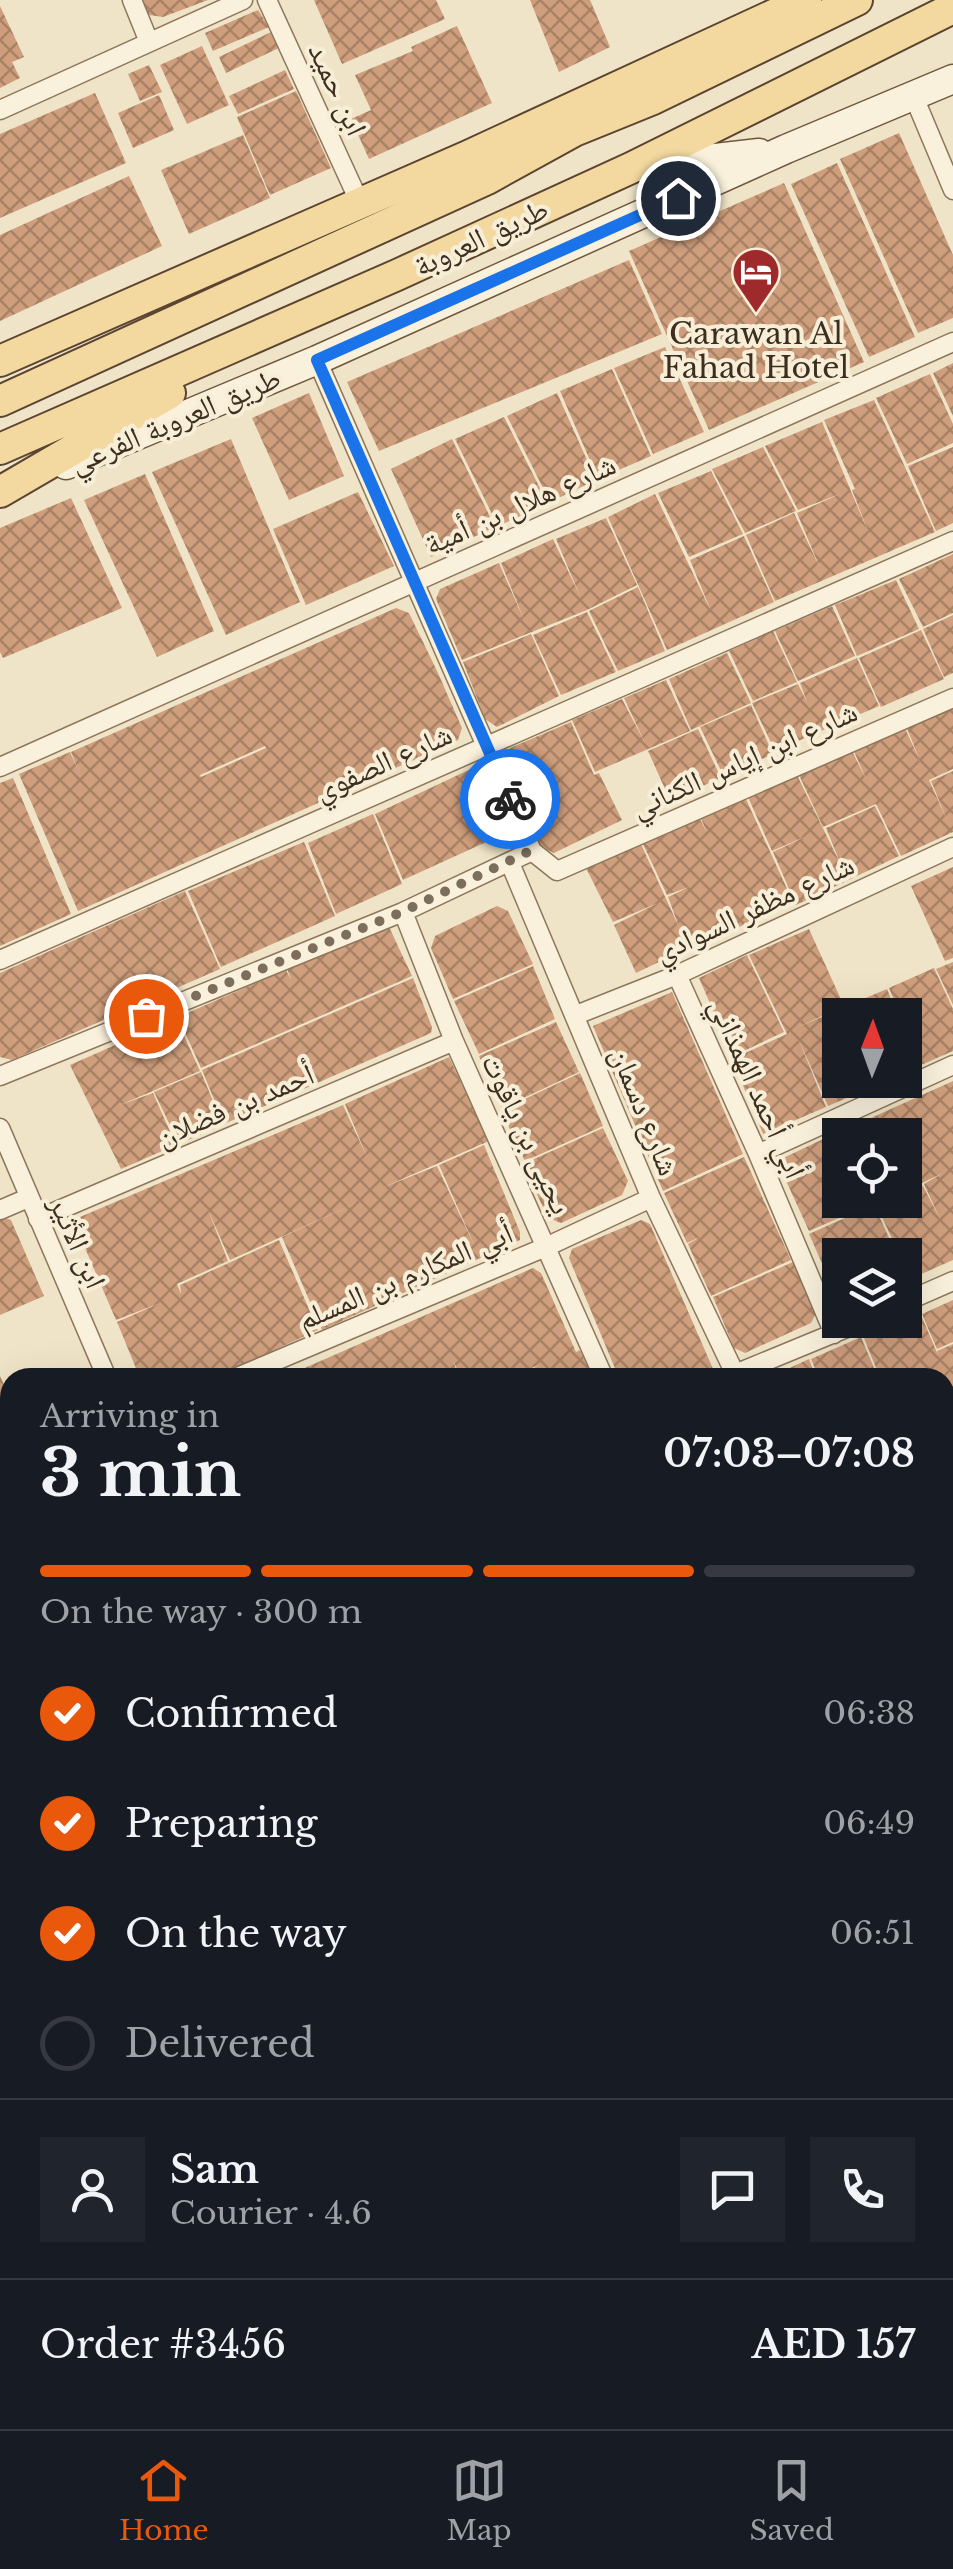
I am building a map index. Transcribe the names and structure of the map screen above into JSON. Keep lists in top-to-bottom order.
{
  "streets": {
    "main road": ["طريق العروبة"],
    "street": [
      "ابن حميد",
      "طريق العروبة الفرعي",
      "شارع هلال بن أمية",
      "شارع ابن إياس الكناني",
      "شارع الصفوي",
      "شارع مظفر السوادي",
      "أبي أحمد الهمذاني",
      "أحمد بن فضلان",
      "شارع دسمان",
      "يحيى بن ياقوت",
      "ابن الأثير",
      "أبي المكارم بن المسلم"
    ]
  },
  "crossings": [
    ["شارع مظفر السوادي", "أبي أحمد الهمذاني"],
    ["شارع مظفر السوادي", "شارع دسمان"],
    ["أحمد بن فضلان", "يحيى بن ياقوت"],
    ["أحمد بن فضلان", "ابن الأثير"],
    ["شارع دسمان", "أبي المكارم بن المسلم"],
    ["يحيى بن ياقوت", "أبي المكارم بن المسلم"]
  ],
  "places": {
    "hotel": ["Carawan Al Fahad Hotel"]
  },
  "north": "top",
  "page": {
    "heading": ["3 min", "Arriving in", "07:03–07:08"],
    "panel": [
      "Sam",
      "Courier · 4.6",
      "Order #3456",
      "AED 157"
    ],
    "bar": "On the way · 300 m",
    "list": [
      ["Confirmed", "06:38"],
      ["Preparing", "06:49"],
      ["On the way", "06:51"],
      "Delivered"
    ],
    "tabs": ["Home", "Map", "Saved"]
  }
}
